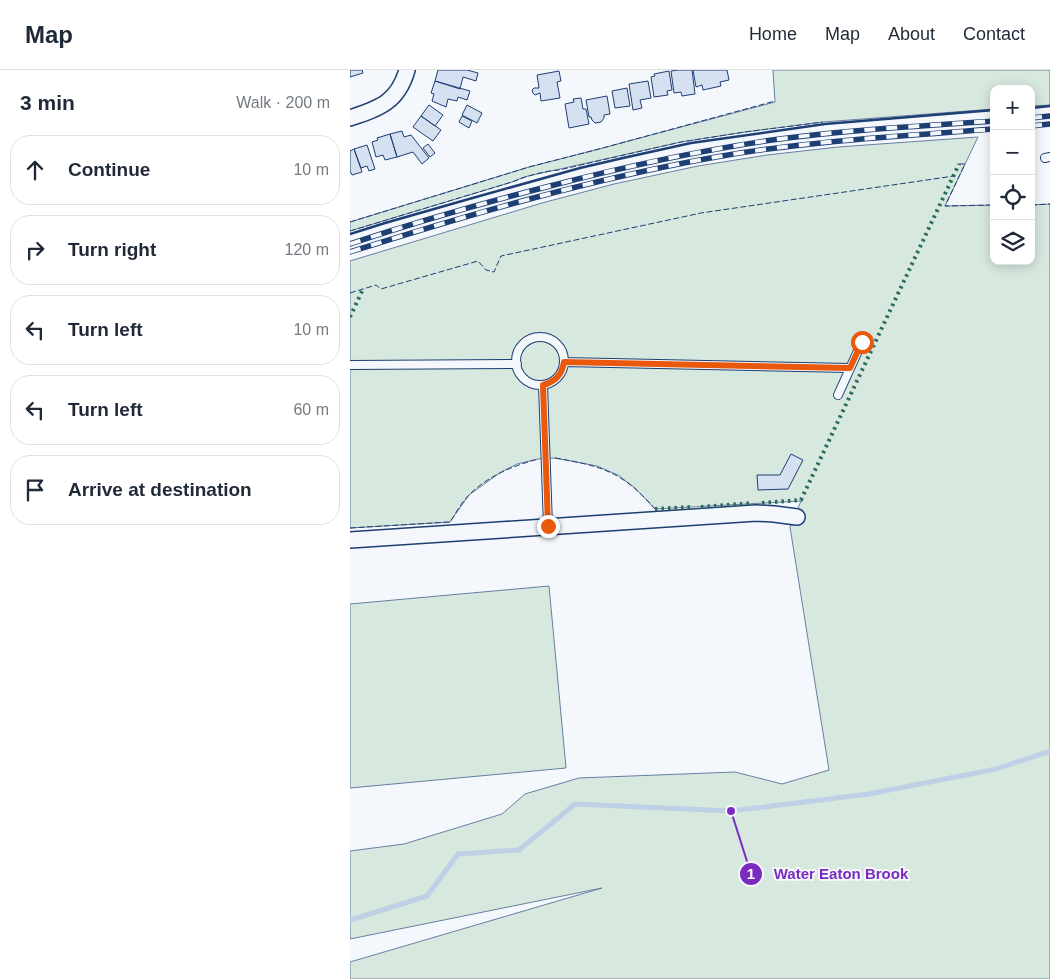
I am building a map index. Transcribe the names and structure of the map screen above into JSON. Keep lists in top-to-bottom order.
{
  "places": ["Water Eaton Brook"],
  "page": {
    "header": "Map",
    "nav": [
      "Home",
      "Map",
      "About",
      "Contact"
    ],
    "heading": ["3 min", "Walk · 200 m"],
    "map_buttons": ["+", "−"],
    "list": [
      ["Continue", "10 m"],
      ["Turn right", "120 m"],
      ["Turn left", "10 m"],
      ["Turn left", "60 m"],
      "Arrive at destination"
    ]
  }
}
